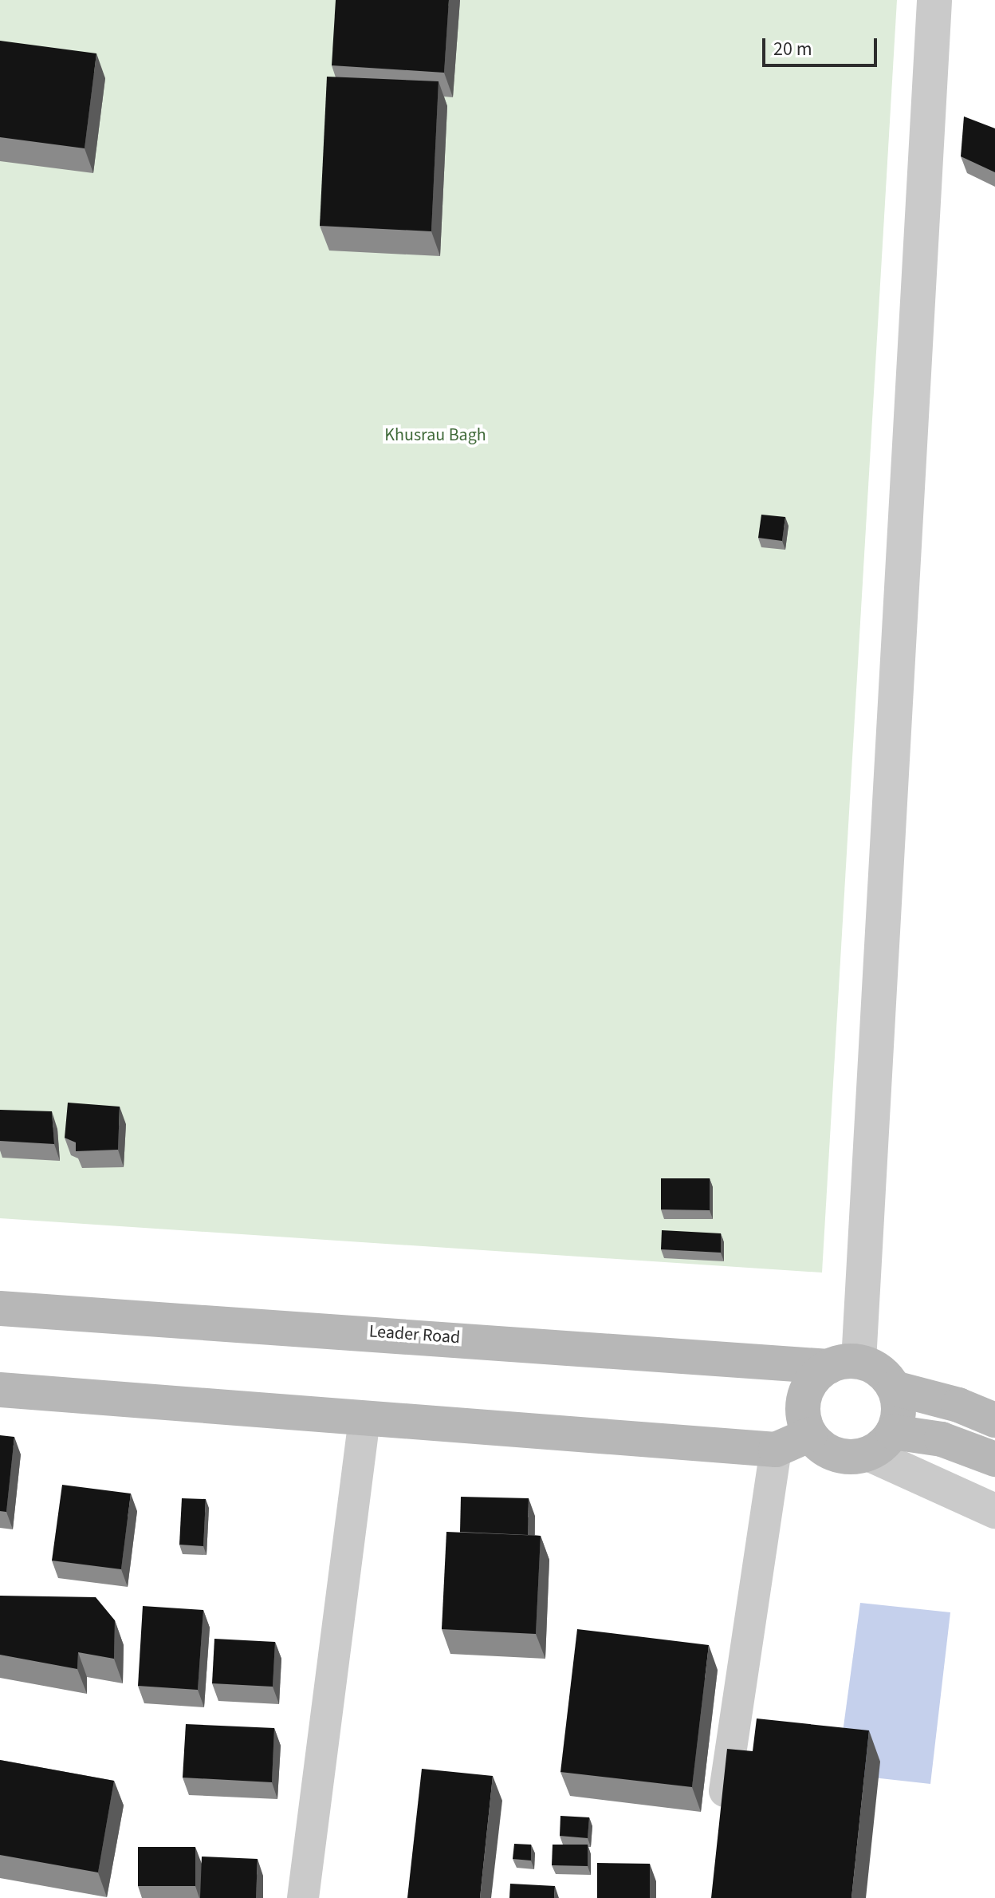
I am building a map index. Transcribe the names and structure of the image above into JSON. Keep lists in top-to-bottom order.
{
  "streets": {
    "main road": ["Leader Road"]
  },
  "parks": ["Khusrau Bagh"],
  "scale_bar": "20 m"
}
